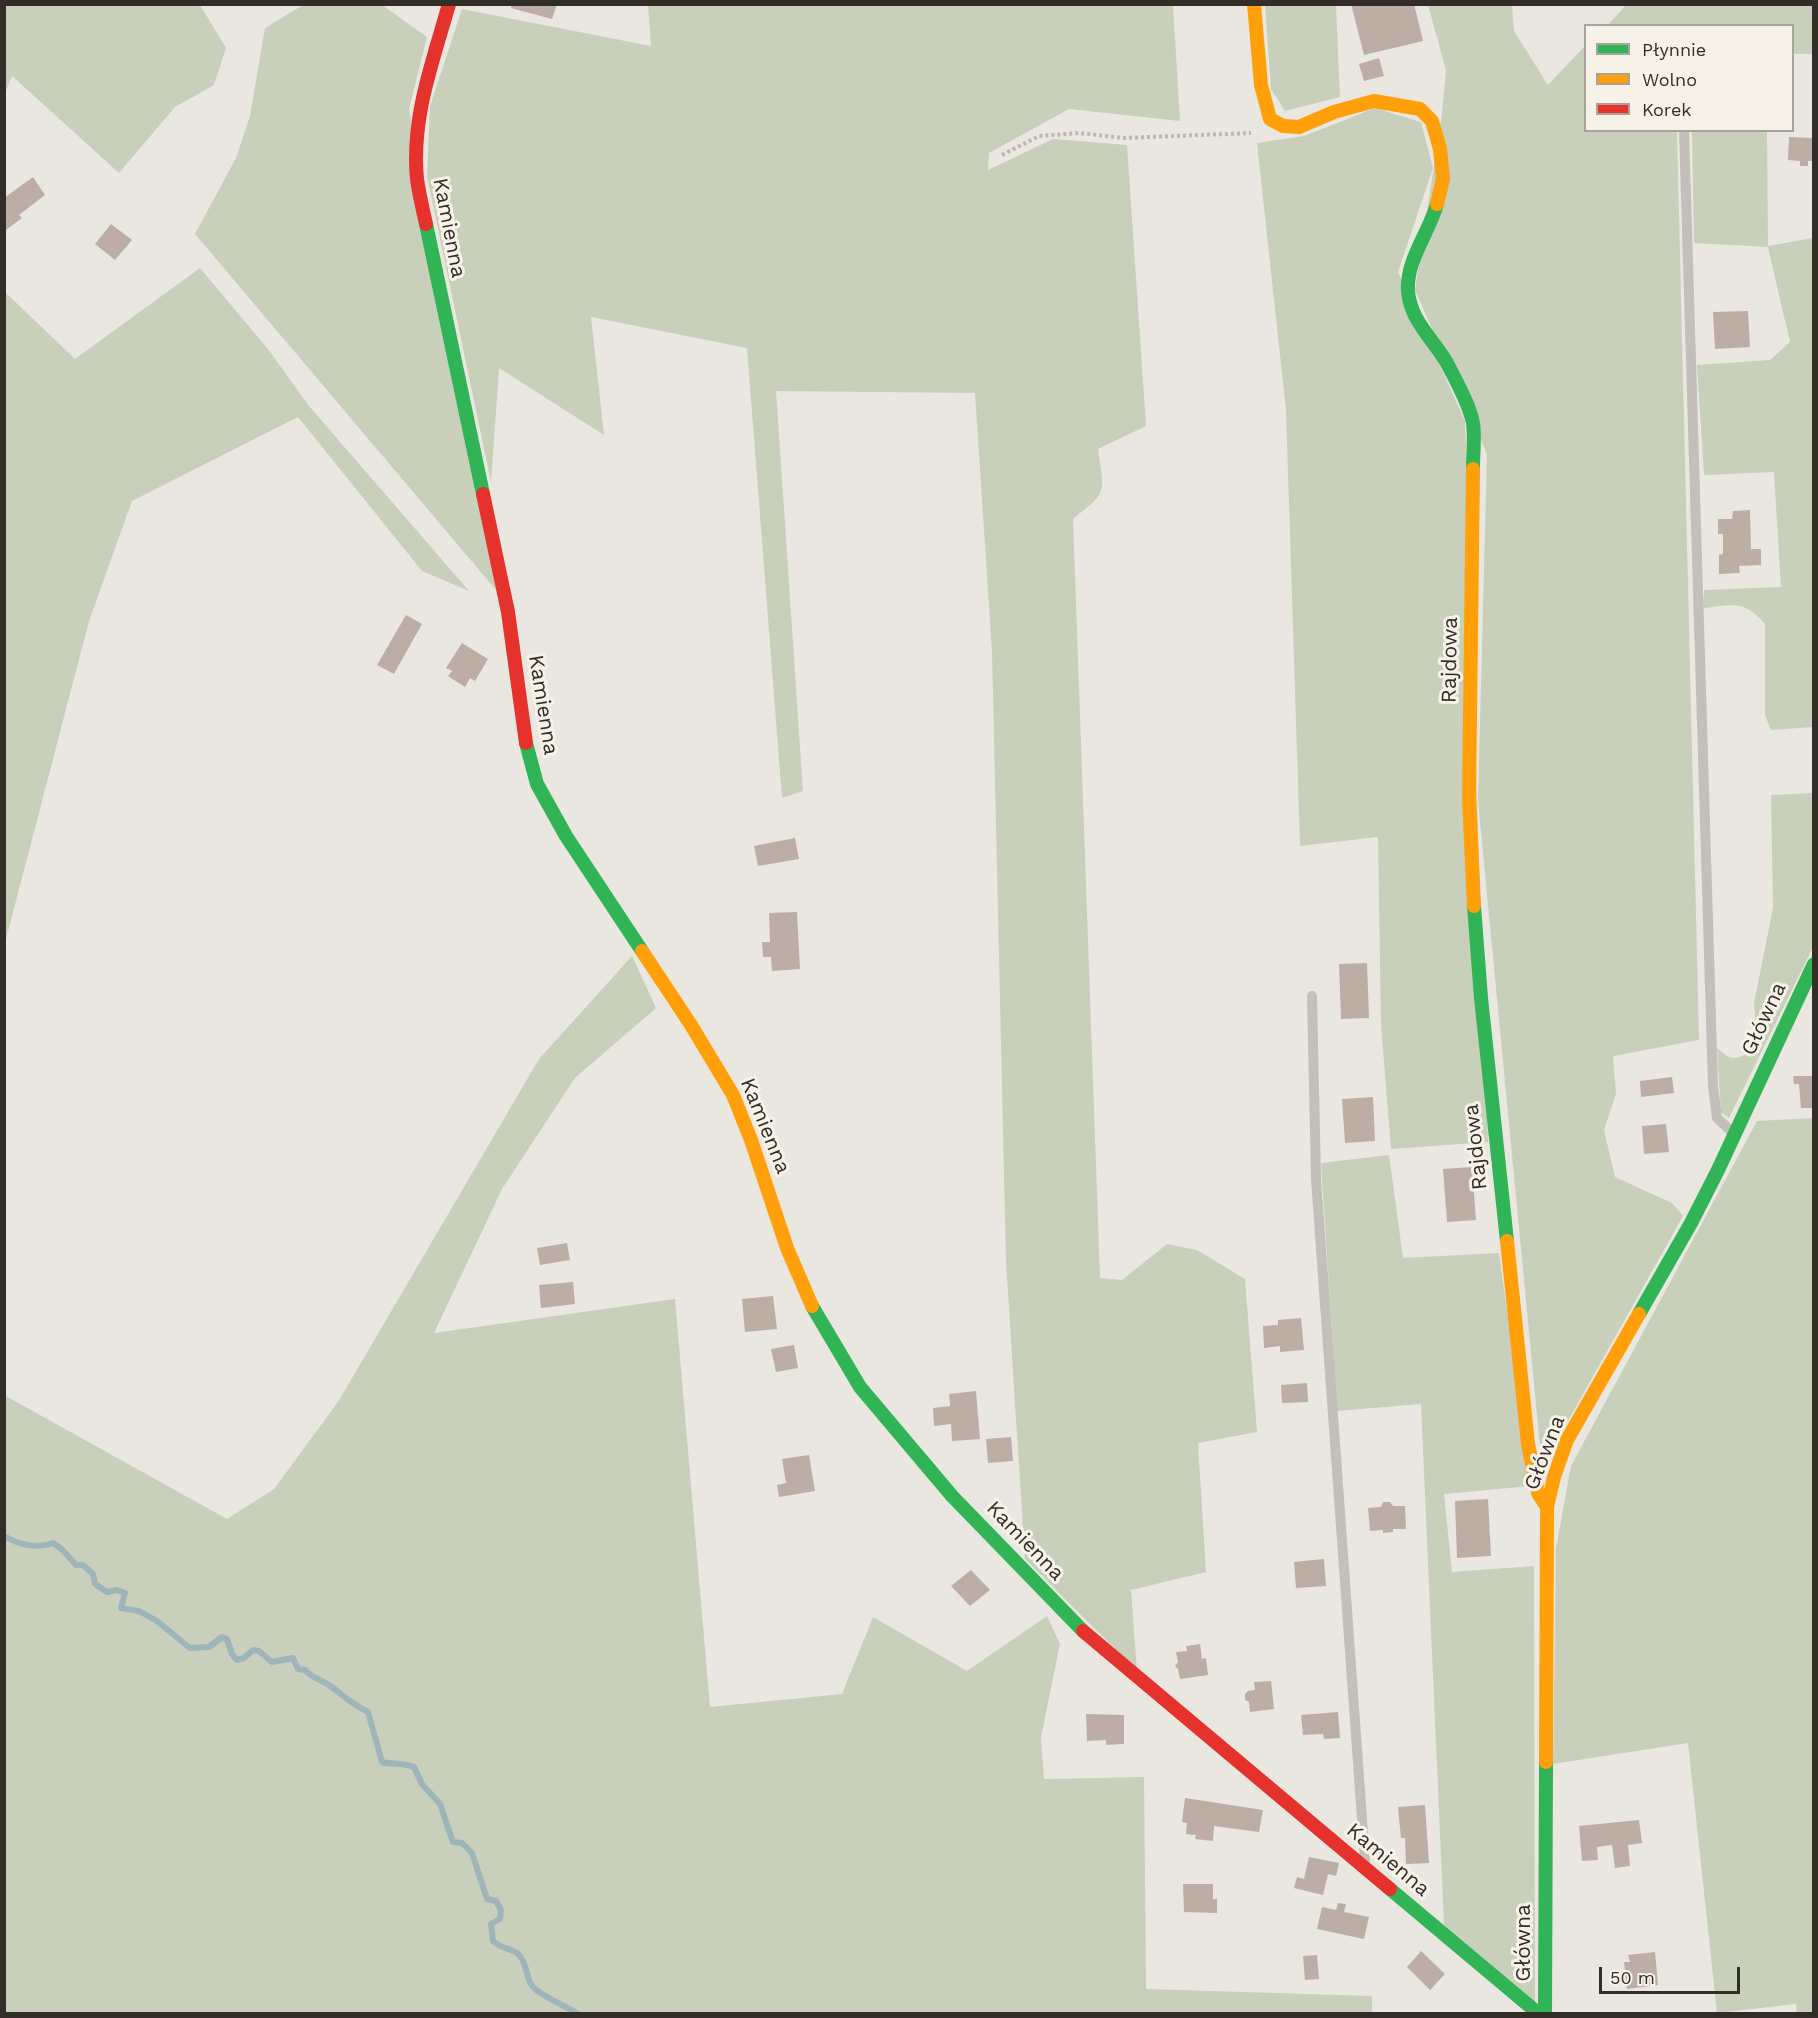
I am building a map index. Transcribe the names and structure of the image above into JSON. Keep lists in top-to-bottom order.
{
  "streets": {
    "street": ["Kamienna", "Rajdowa", "Główna"]
  },
  "crossings": [
    ["Rajdowa", "Główna"]
  ],
  "legend": ["Płynnie", "Wolno", "Korek"],
  "scale_bar": "50 m"
}
